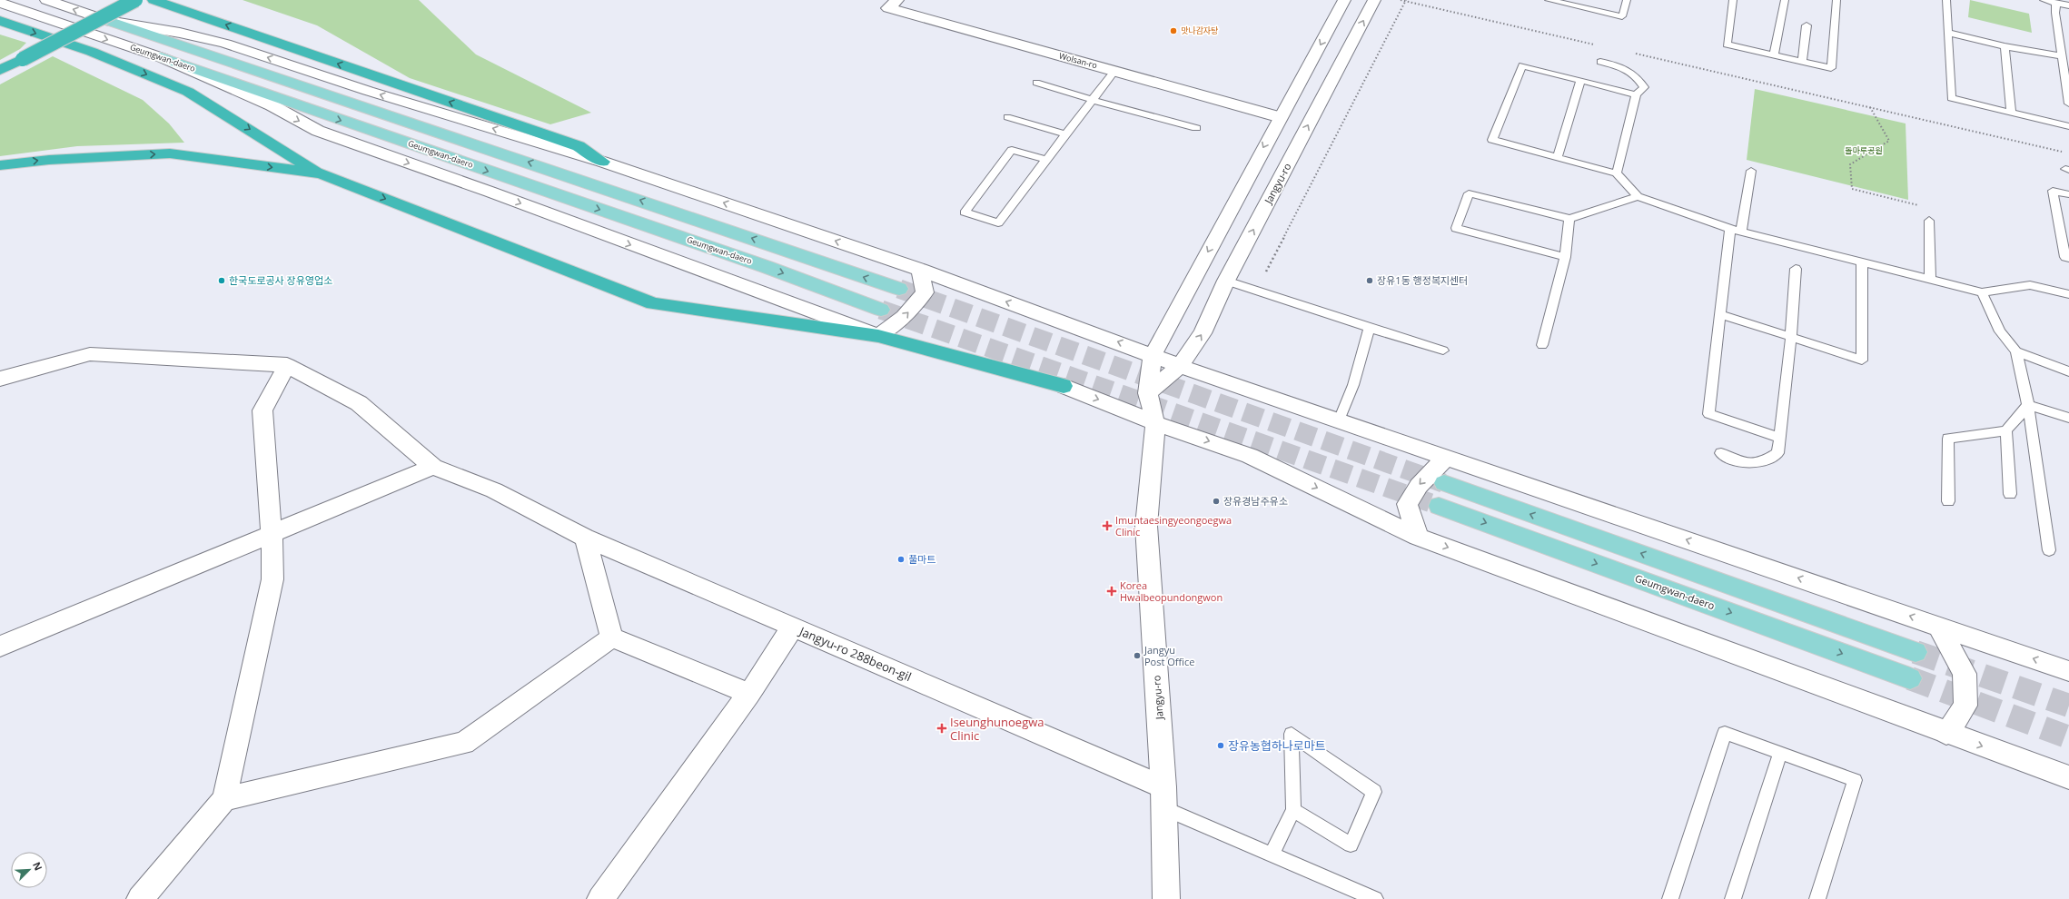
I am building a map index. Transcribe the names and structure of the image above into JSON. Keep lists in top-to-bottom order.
{
  "streets": {
    "main road": [
      "Geumgwan-daero",
      "Wolsan-ro",
      "Jangyu-ro",
      "Jangyu-ro 288beon-gil"
    ]
  },
  "crossings": [
    ["Jangyu-ro", "Jangyu-ro 288beon-gil"]
  ],
  "parks": ["돌마루공원"],
  "places": {
    "other": [
      "맛나감자탕",
      "한국도로공사 장유영업소",
      "장유1동 행정복지센터",
      "장유경남주유소",
      "풀마트",
      "Jangyu Post Office",
      "장유농협하나로마트"
    ],
    "health": ["Imuntaesingyeongoegwa Clinic", "Korea Hwalbeopundongwon", "Iseunghunoegwa Clinic"]
  },
  "north": "top right"
}
